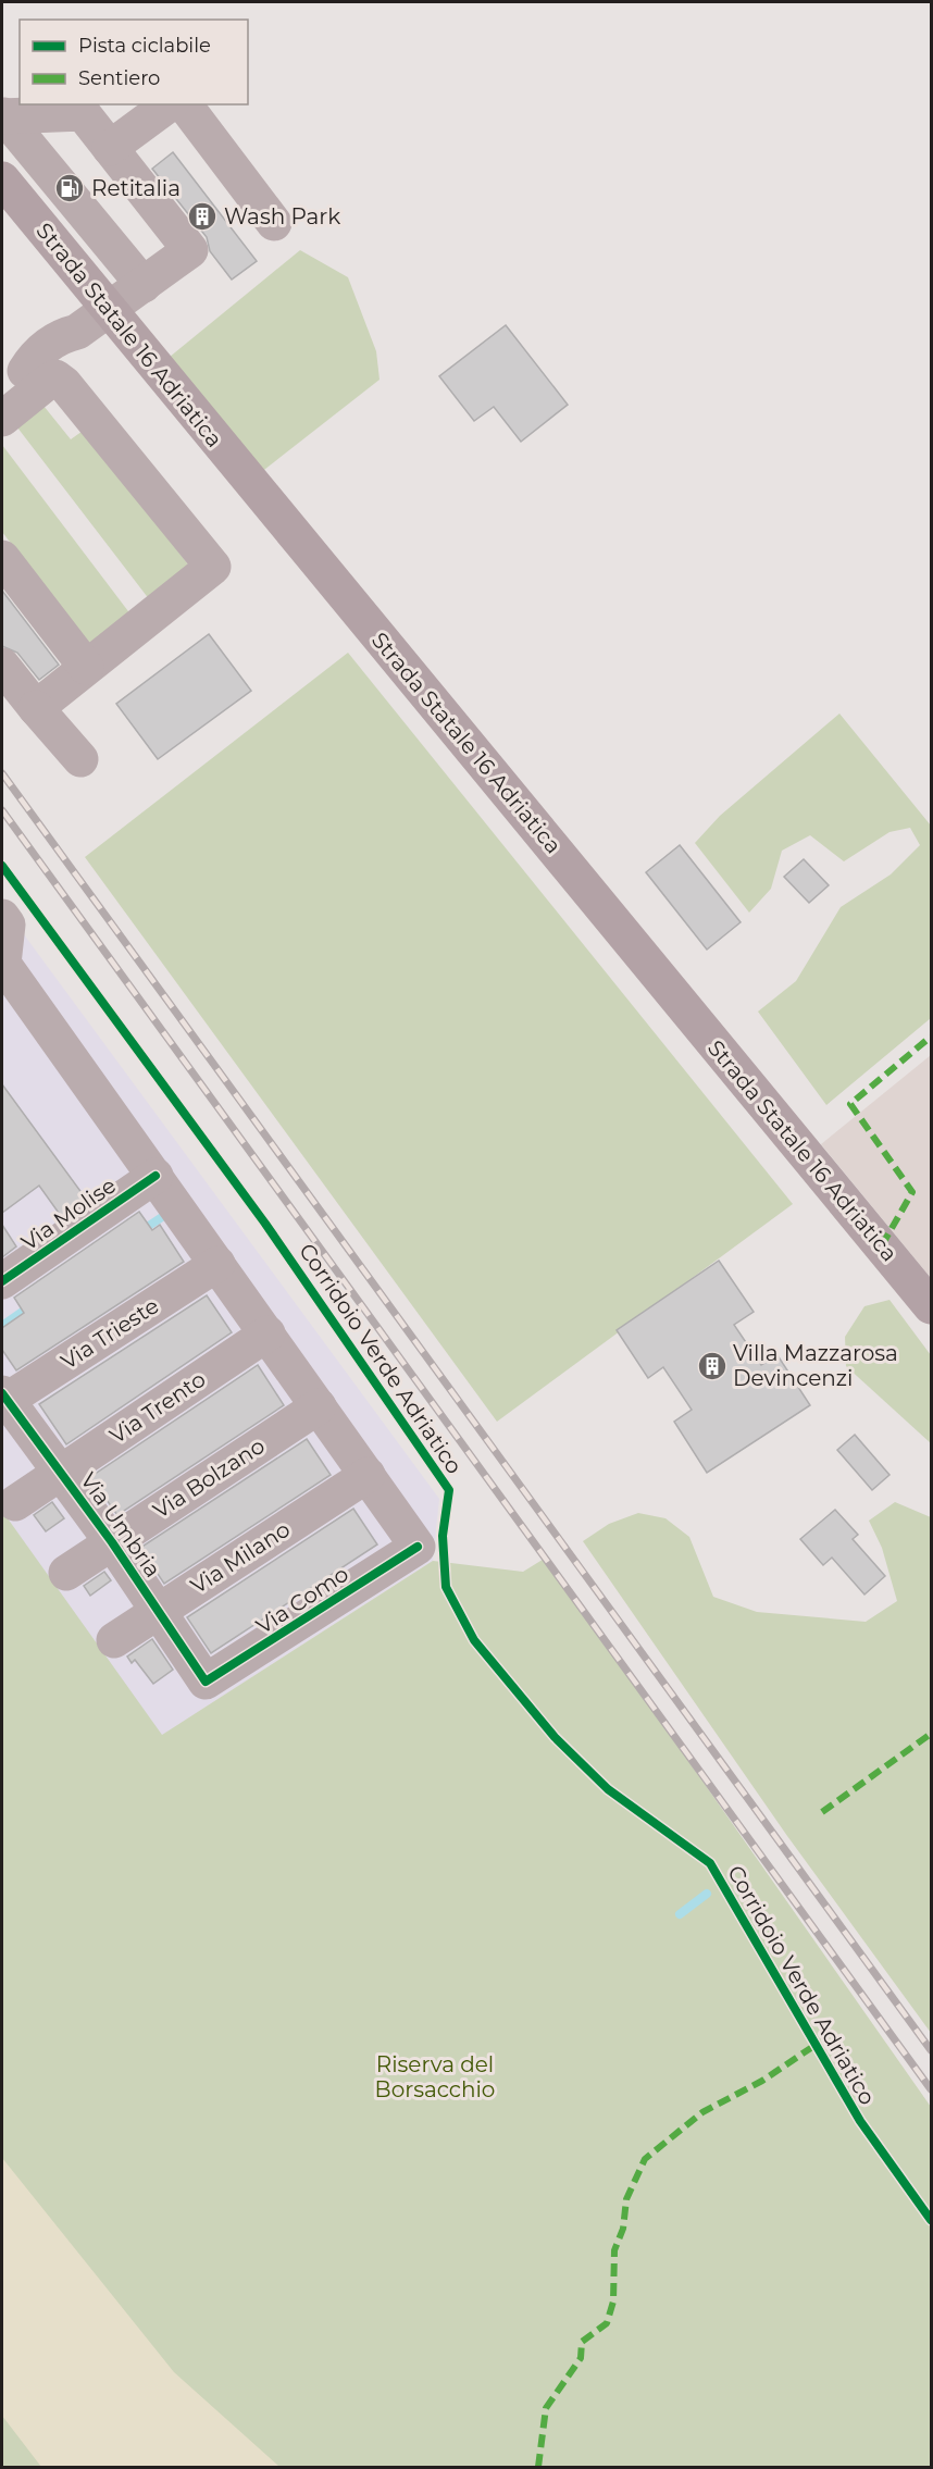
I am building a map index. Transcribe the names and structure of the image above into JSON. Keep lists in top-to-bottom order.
{
  "streets": {
    "main road": ["Strada Statale 16 Adriatica"],
    "street": [
      "Via Molise",
      "Via Trieste",
      "Via Trento",
      "Via Bolzano",
      "Via Umbria",
      "Via Milano",
      "Via Como"
    ],
    "cycle path": ["Corridoio Verde Adriatico"]
  },
  "crossings": [
    ["Via Trieste", "Via Umbria"],
    ["Via Trento", "Via Umbria"],
    ["Via Bolzano", "Via Umbria"],
    ["Via Umbria", "Via Milano"],
    ["Via Umbria", "Via Como"],
    ["Via Milano", "Via Como"]
  ],
  "parks": ["Riserva del Borsacchio"],
  "places": {
    "fuel station": ["Retitalia"],
    "building": ["Wash Park", "Villa Mazzarosa Devincenzi"]
  },
  "legend": ["Pista ciclabile", "Sentiero"]
}
